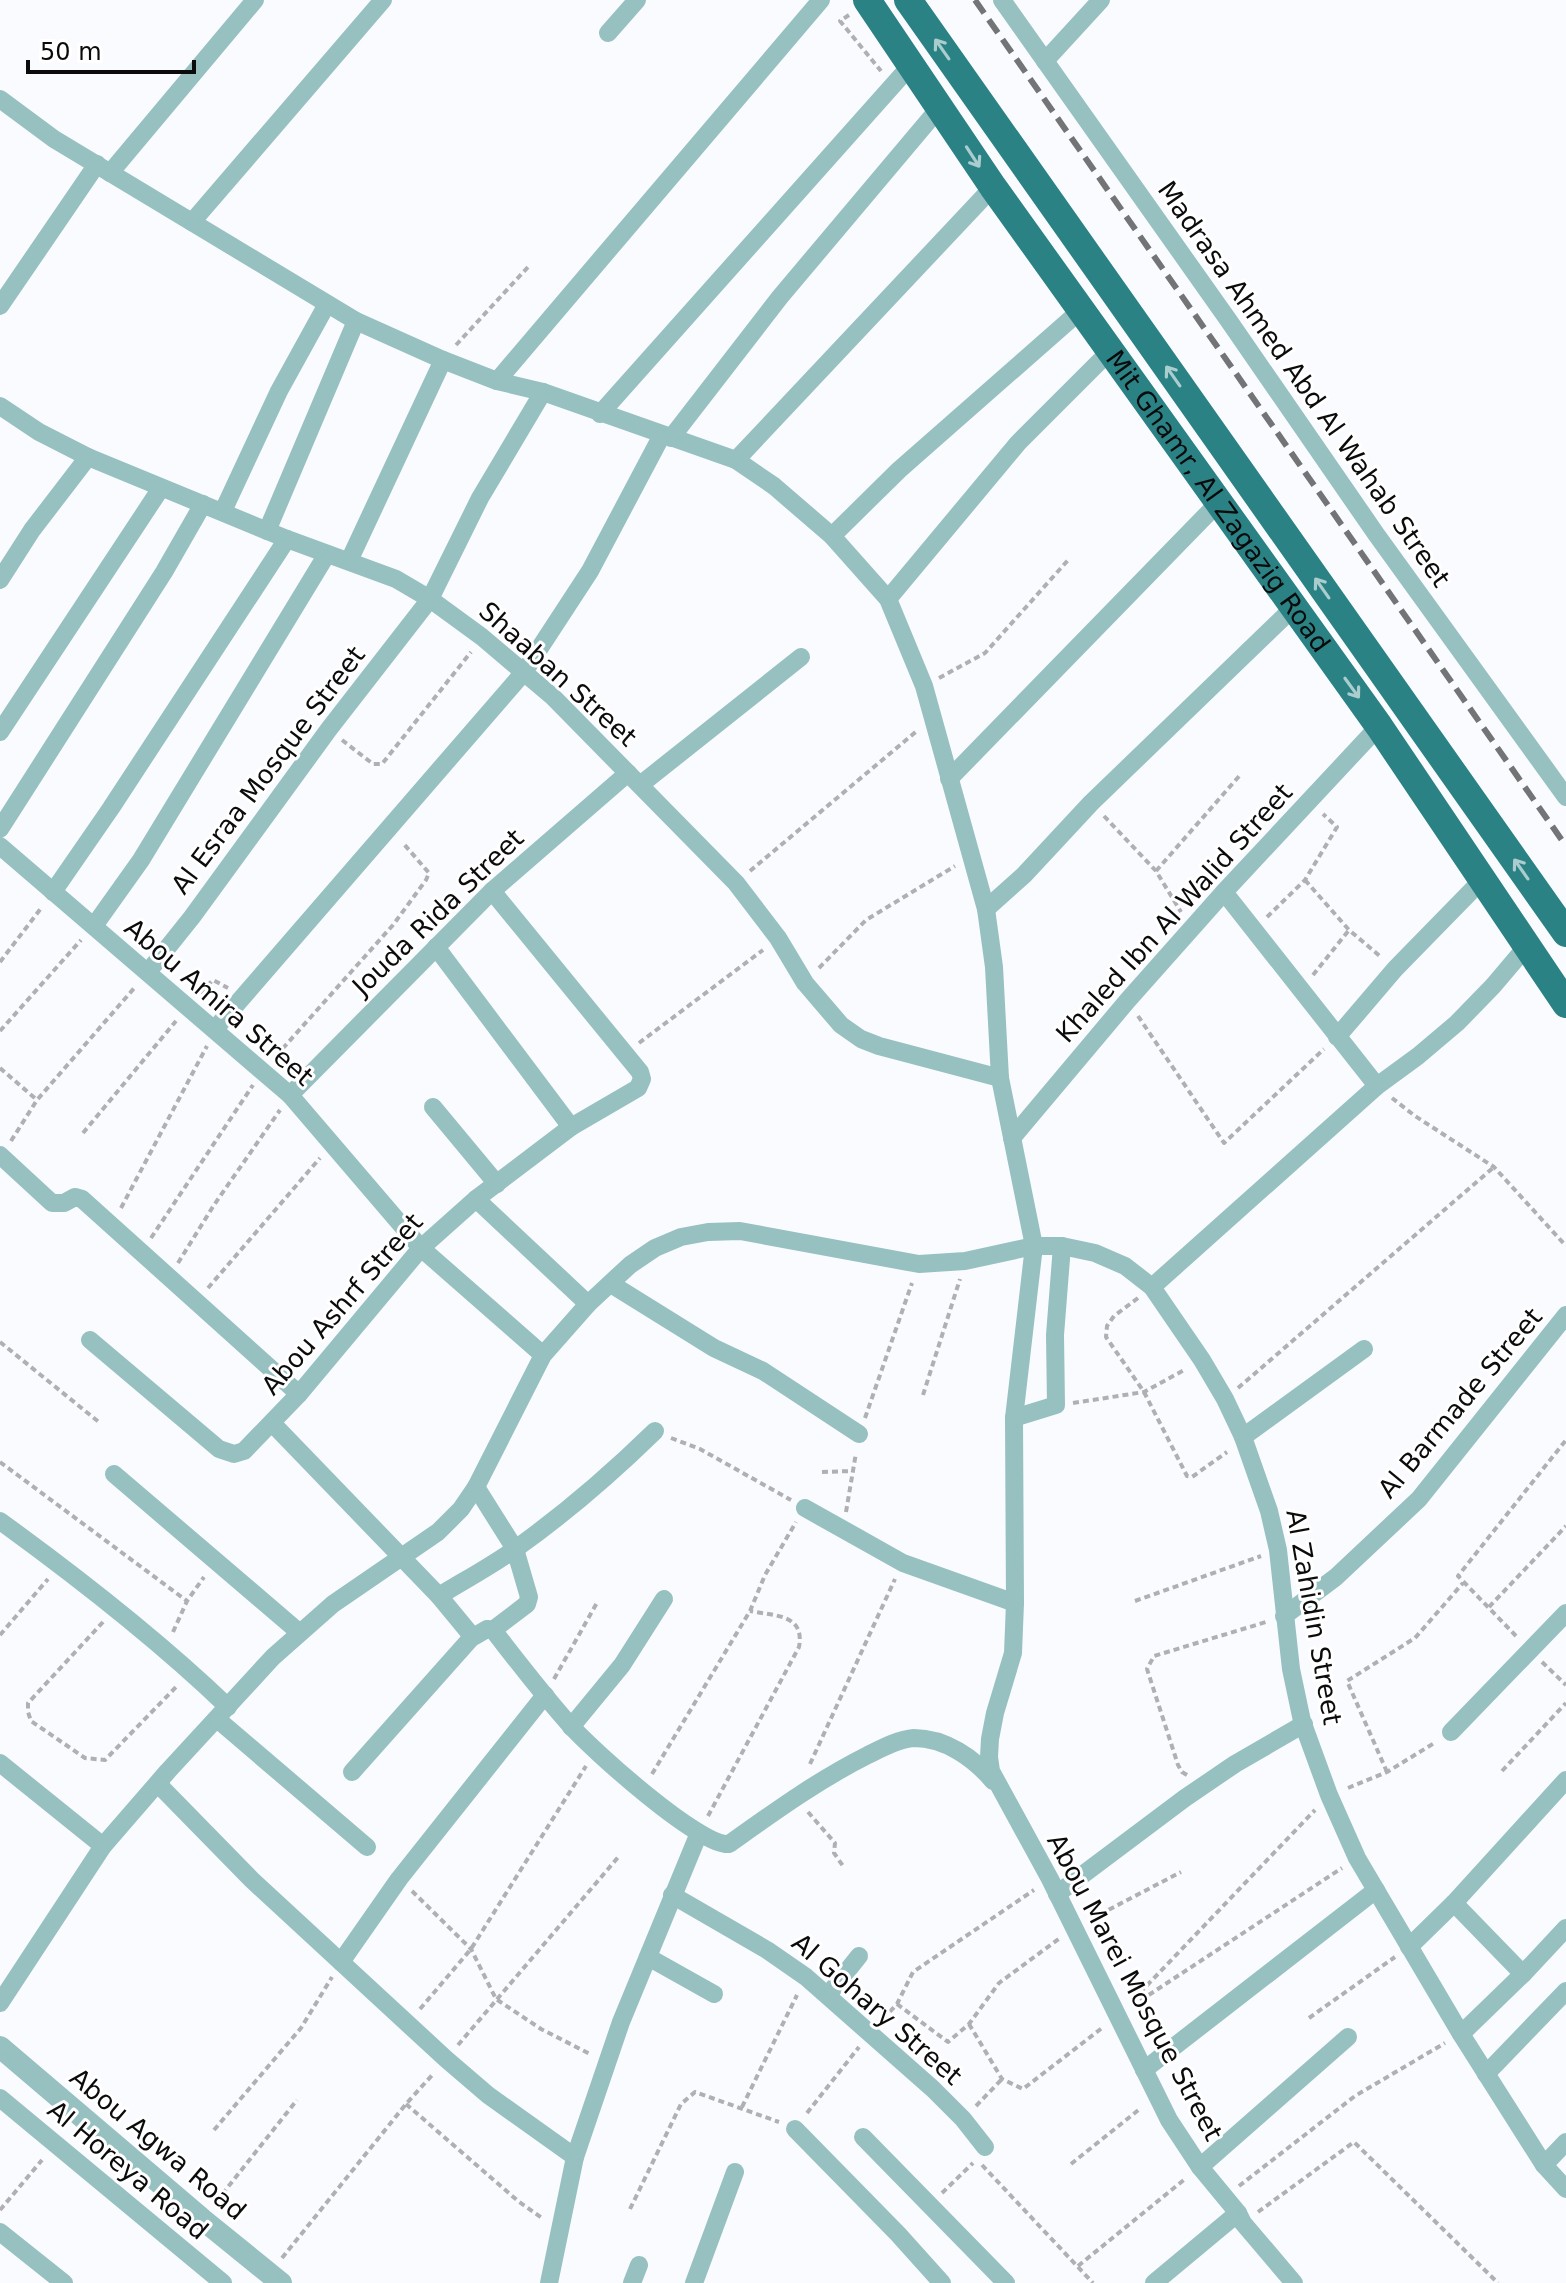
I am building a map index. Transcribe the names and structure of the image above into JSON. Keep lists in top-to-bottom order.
{
  "streets": {
    "highway": ["Mit Ghamr, Al Zagazig Road"],
    "street": [
      "Madrasa Ahmed Abd Al Wahab Street",
      "Shaaban Street",
      "Al Esraa Mosque Street",
      "Jouda Rida Street",
      "Khaled Ibn Al Walid Street",
      "Abou Amira Street",
      "Abou Ashrf Street",
      "Al Barmade Street",
      "Al Zahidin Street",
      "Abou Marei Mosque Street",
      "Al Gohary Street",
      "Abou Agwa Road",
      "Al Horeya Road"
    ]
  },
  "crossings": [
    ["Mit Ghamr, Al Zagazig Road", "Khaled Ibn Al Walid Street"],
    ["Shaaban Street", "Al Esraa Mosque Street"],
    ["Shaaban Street", "Jouda Rida Street"],
    ["Shaaban Street", "Abou Marei Mosque Street"],
    ["Al Esraa Mosque Street", "Abou Amira Street"],
    ["Al Esraa Mosque Street", "Abou Marei Mosque Street"],
    ["Jouda Rida Street", "Abou Amira Street"],
    ["Jouda Rida Street", "Abou Ashrf Street"],
    ["Khaled Ibn Al Walid Street", "Abou Marei Mosque Street"],
    ["Abou Amira Street", "Abou Ashrf Street"],
    ["Abou Amira Street", "Al Zahidin Street"],
    ["Al Barmade Street", "Al Zahidin Street"],
    ["Al Zahidin Street", "Abou Marei Mosque Street"]
  ],
  "scale_bar": "50 m"
}
